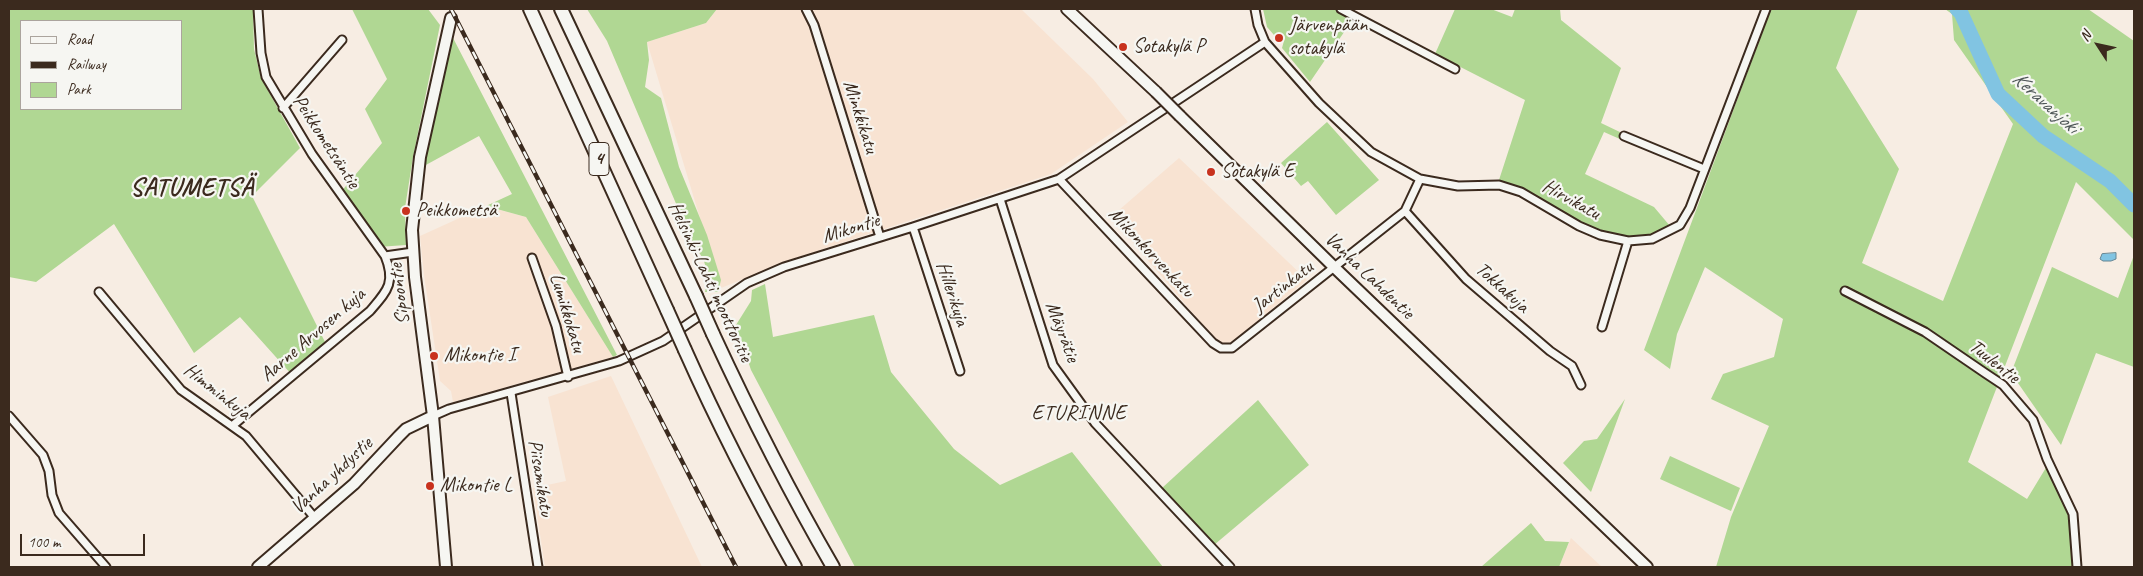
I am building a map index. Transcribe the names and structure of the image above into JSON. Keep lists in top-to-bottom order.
{
  "streets": {
    "highway": ["4", "Helsinki-Lahti moottoritie"],
    "main road": ["Vanha Lahdentie", "Sipoontie", "Vanha yhdystie"],
    "street": [
      "Minkkikatu",
      "Peikkometsäntie",
      "Hirvikatu",
      "Mikontie",
      "Mikonkorvenkatu",
      "Jartinkatu",
      "Tokkakuja",
      "Hillerikuja",
      "Lumikkokatu",
      "Mäyrätie",
      "Aarne Arvosen kuja",
      "Tuulentie",
      "Himminkuja",
      "Piisamikatu"
    ]
  },
  "crossings": [
    ["Minkkikatu", "Mikontie"],
    ["Peikkometsäntie", "Aarne Arvosen kuja"],
    ["Hirvikatu", "Mikontie"],
    ["Hirvikatu", "Jartinkatu"],
    ["Mikontie", "Mikonkorvenkatu"],
    ["Mikontie", "Sipoontie"],
    ["Mikontie", "Hillerikuja"],
    ["Mikontie", "Lumikkokatu"],
    ["Mikontie", "Mäyrätie"],
    ["Mikontie", "Vanha yhdystie"],
    ["Mikontie", "Piisamikatu"],
    ["Mikonkorvenkatu", "Jartinkatu"],
    ["Vanha Lahdentie", "Jartinkatu"],
    ["Jartinkatu", "Tokkakuja"],
    ["Sipoontie", "Vanha yhdystie"],
    ["Aarne Arvosen kuja", "Himminkuja"],
    ["Himminkuja", "Vanha yhdystie"]
  ],
  "districts": ["SATUMETSÄ", "ETURINNE"],
  "water": ["Keravanjoki"],
  "places": [
    "Järvenpään sotakylä",
    "Sotakylä P",
    "Sotakylä E",
    "Peikkometsä",
    "Mikontie I",
    "Mikontie L"
  ],
  "legend": ["Road", "Railway", "Park"],
  "scale_bar": "100 m",
  "north": "top left"
}
